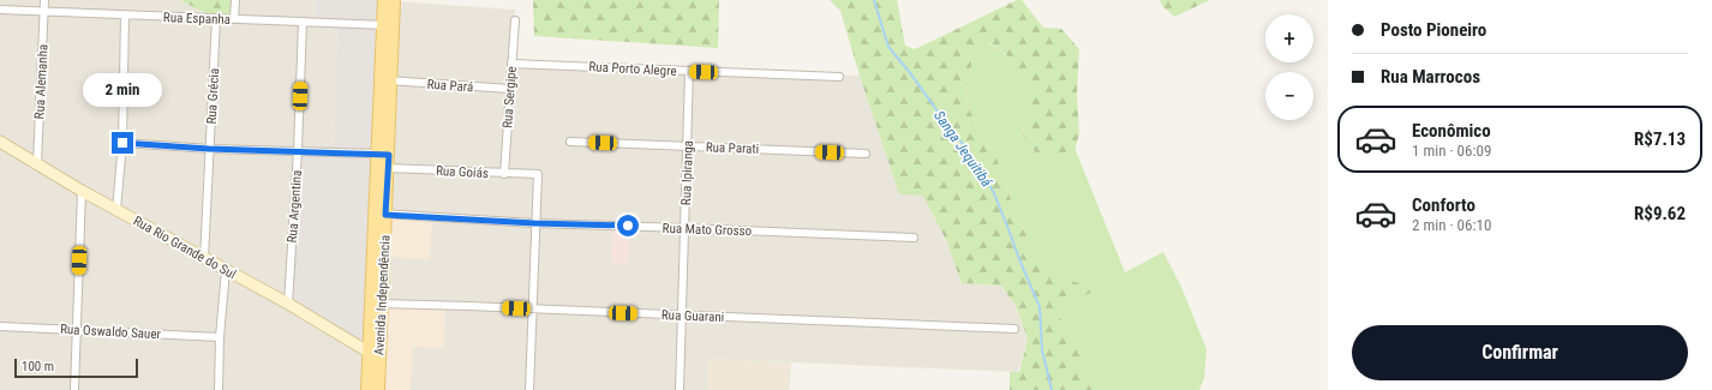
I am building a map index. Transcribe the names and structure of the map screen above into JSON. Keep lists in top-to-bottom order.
{
  "streets": {
    "main road": ["Avenida Independência"],
    "street": [
      "Rua Espanha",
      "Rua Porto Alegre",
      "Rua Alemanha",
      "Rua Pará",
      "Rua Grécia",
      "Rua Sergipe",
      "Rua Parati",
      "Rua Goiás",
      "Rua Ipiranga",
      "Rua Argentina",
      "Rua Mato Grosso",
      "Rua Rio Grande do Sul",
      "Rua Guarani",
      "Rua Oswaldo Sauer"
    ]
  },
  "crossings": [
    ["Rua Espanha", "Rua Alemanha"],
    ["Rua Espanha", "Rua Grécia"],
    ["Rua Espanha", "Rua Argentina"],
    ["Rua Espanha", "Avenida Independência"],
    ["Rua Porto Alegre", "Rua Sergipe"],
    ["Rua Porto Alegre", "Rua Ipiranga"],
    ["Rua Alemanha", "Rua Rio Grande do Sul"],
    ["Rua Pará", "Rua Sergipe"],
    ["Rua Pará", "Avenida Independência"],
    ["Rua Grécia", "Rua Rio Grande do Sul"],
    ["Rua Sergipe", "Rua Goiás"],
    ["Rua Parati", "Rua Ipiranga"],
    ["Rua Goiás", "Rua Mato Grosso"],
    ["Rua Goiás", "Avenida Independência"],
    ["Rua Ipiranga", "Rua Mato Grosso"],
    ["Rua Ipiranga", "Rua Guarani"],
    ["Rua Argentina", "Rua Rio Grande do Sul"],
    ["Rua Mato Grosso", "Avenida Independência"],
    ["Rua Rio Grande do Sul", "Avenida Independência"],
    ["Avenida Independência", "Rua Guarani"]
  ],
  "water": ["Sanga Jequitibá"],
  "scale_bar": "100 m",
  "page": {
    "banner": ["Posto Pioneiro", "Rua Marrocos"],
    "map_buttons": ["+", "−"],
    "bubble": "2 min",
    "list": [
      {
        "name": "Econômico",
        "note": "1 min · 06:09",
        "value": "R$7.13"
      },
      {
        "name": "Conforto",
        "note": "2 min · 06:10",
        "value": "R$9.62"
      }
    ],
    "buttons": "Confirmar",
    "scale": "100 m"
  }
}
